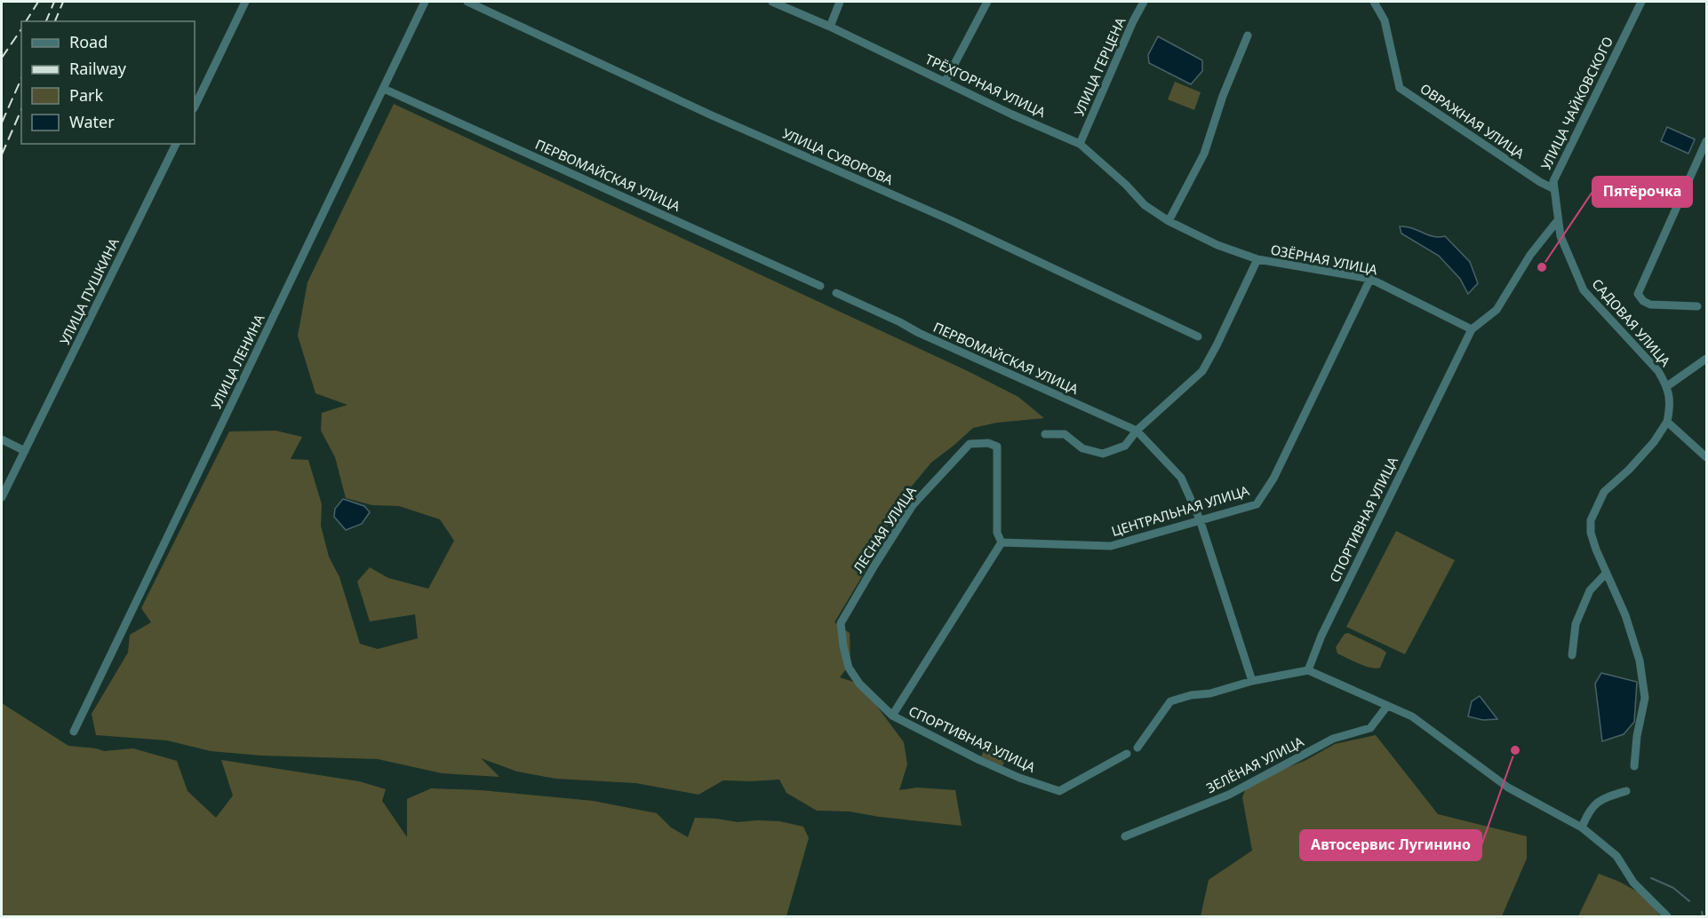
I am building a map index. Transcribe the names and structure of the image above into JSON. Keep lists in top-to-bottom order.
{
  "streets": {
    "street": [
      "УЛИЦА ГЕРЦЕНА",
      "ТРЁХГОРНАЯ УЛИЦА",
      "УЛИЦА ЧАЙКОВСКОГО",
      "ОВРАЖНАЯ УЛИЦА",
      "УЛИЦА СУВОРОВА",
      "ПЕРВОМАЙСКАЯ УЛИЦА",
      "ОЗЁРНАЯ УЛИЦА",
      "УЛИЦА ПУШКИНА",
      "САДОВАЯ УЛИЦА",
      "УЛИЦА ЛЕНИНА",
      "ЦЕНТРАЛЬНАЯ УЛИЦА",
      "СПОРТИВНАЯ УЛИЦА",
      "ЛЕСНАЯ УЛИЦА",
      "ЗЕЛЁНАЯ УЛИЦА"
    ]
  },
  "crossings": [
    ["УЛИЦА ГЕРЦЕНА", "ТРЁХГОРНАЯ УЛИЦА"],
    ["ТРЁХГОРНАЯ УЛИЦА", "ОЗЁРНАЯ УЛИЦА"],
    ["УЛИЦА ЧАЙКОВСКОГО", "ОВРАЖНАЯ УЛИЦА"],
    ["УЛИЦА ЧАЙКОВСКОГО", "САДОВАЯ УЛИЦА"],
    ["УЛИЦА ЧАЙКОВСКОГО", "СПОРТИВНАЯ УЛИЦА"],
    ["ПЕРВОМАЙСКАЯ УЛИЦА", "УЛИЦА ЛЕНИНА"],
    ["ОЗЁРНАЯ УЛИЦА", "ЦЕНТРАЛЬНАЯ УЛИЦА"],
    ["ОЗЁРНАЯ УЛИЦА", "СПОРТИВНАЯ УЛИЦА"],
    ["САДОВАЯ УЛИЦА", "СПОРТИВНАЯ УЛИЦА"],
    ["ЦЕНТРАЛЬНАЯ УЛИЦА", "ЛЕСНАЯ УЛИЦА"],
    ["СПОРТИВНАЯ УЛИЦА", "ЛЕСНАЯ УЛИЦА"]
  ],
  "places": ["Пятёрочка", "Автосервис Лугинино"],
  "legend": [
    "Road",
    "Railway",
    "Park",
    "Water"
  ]
}
